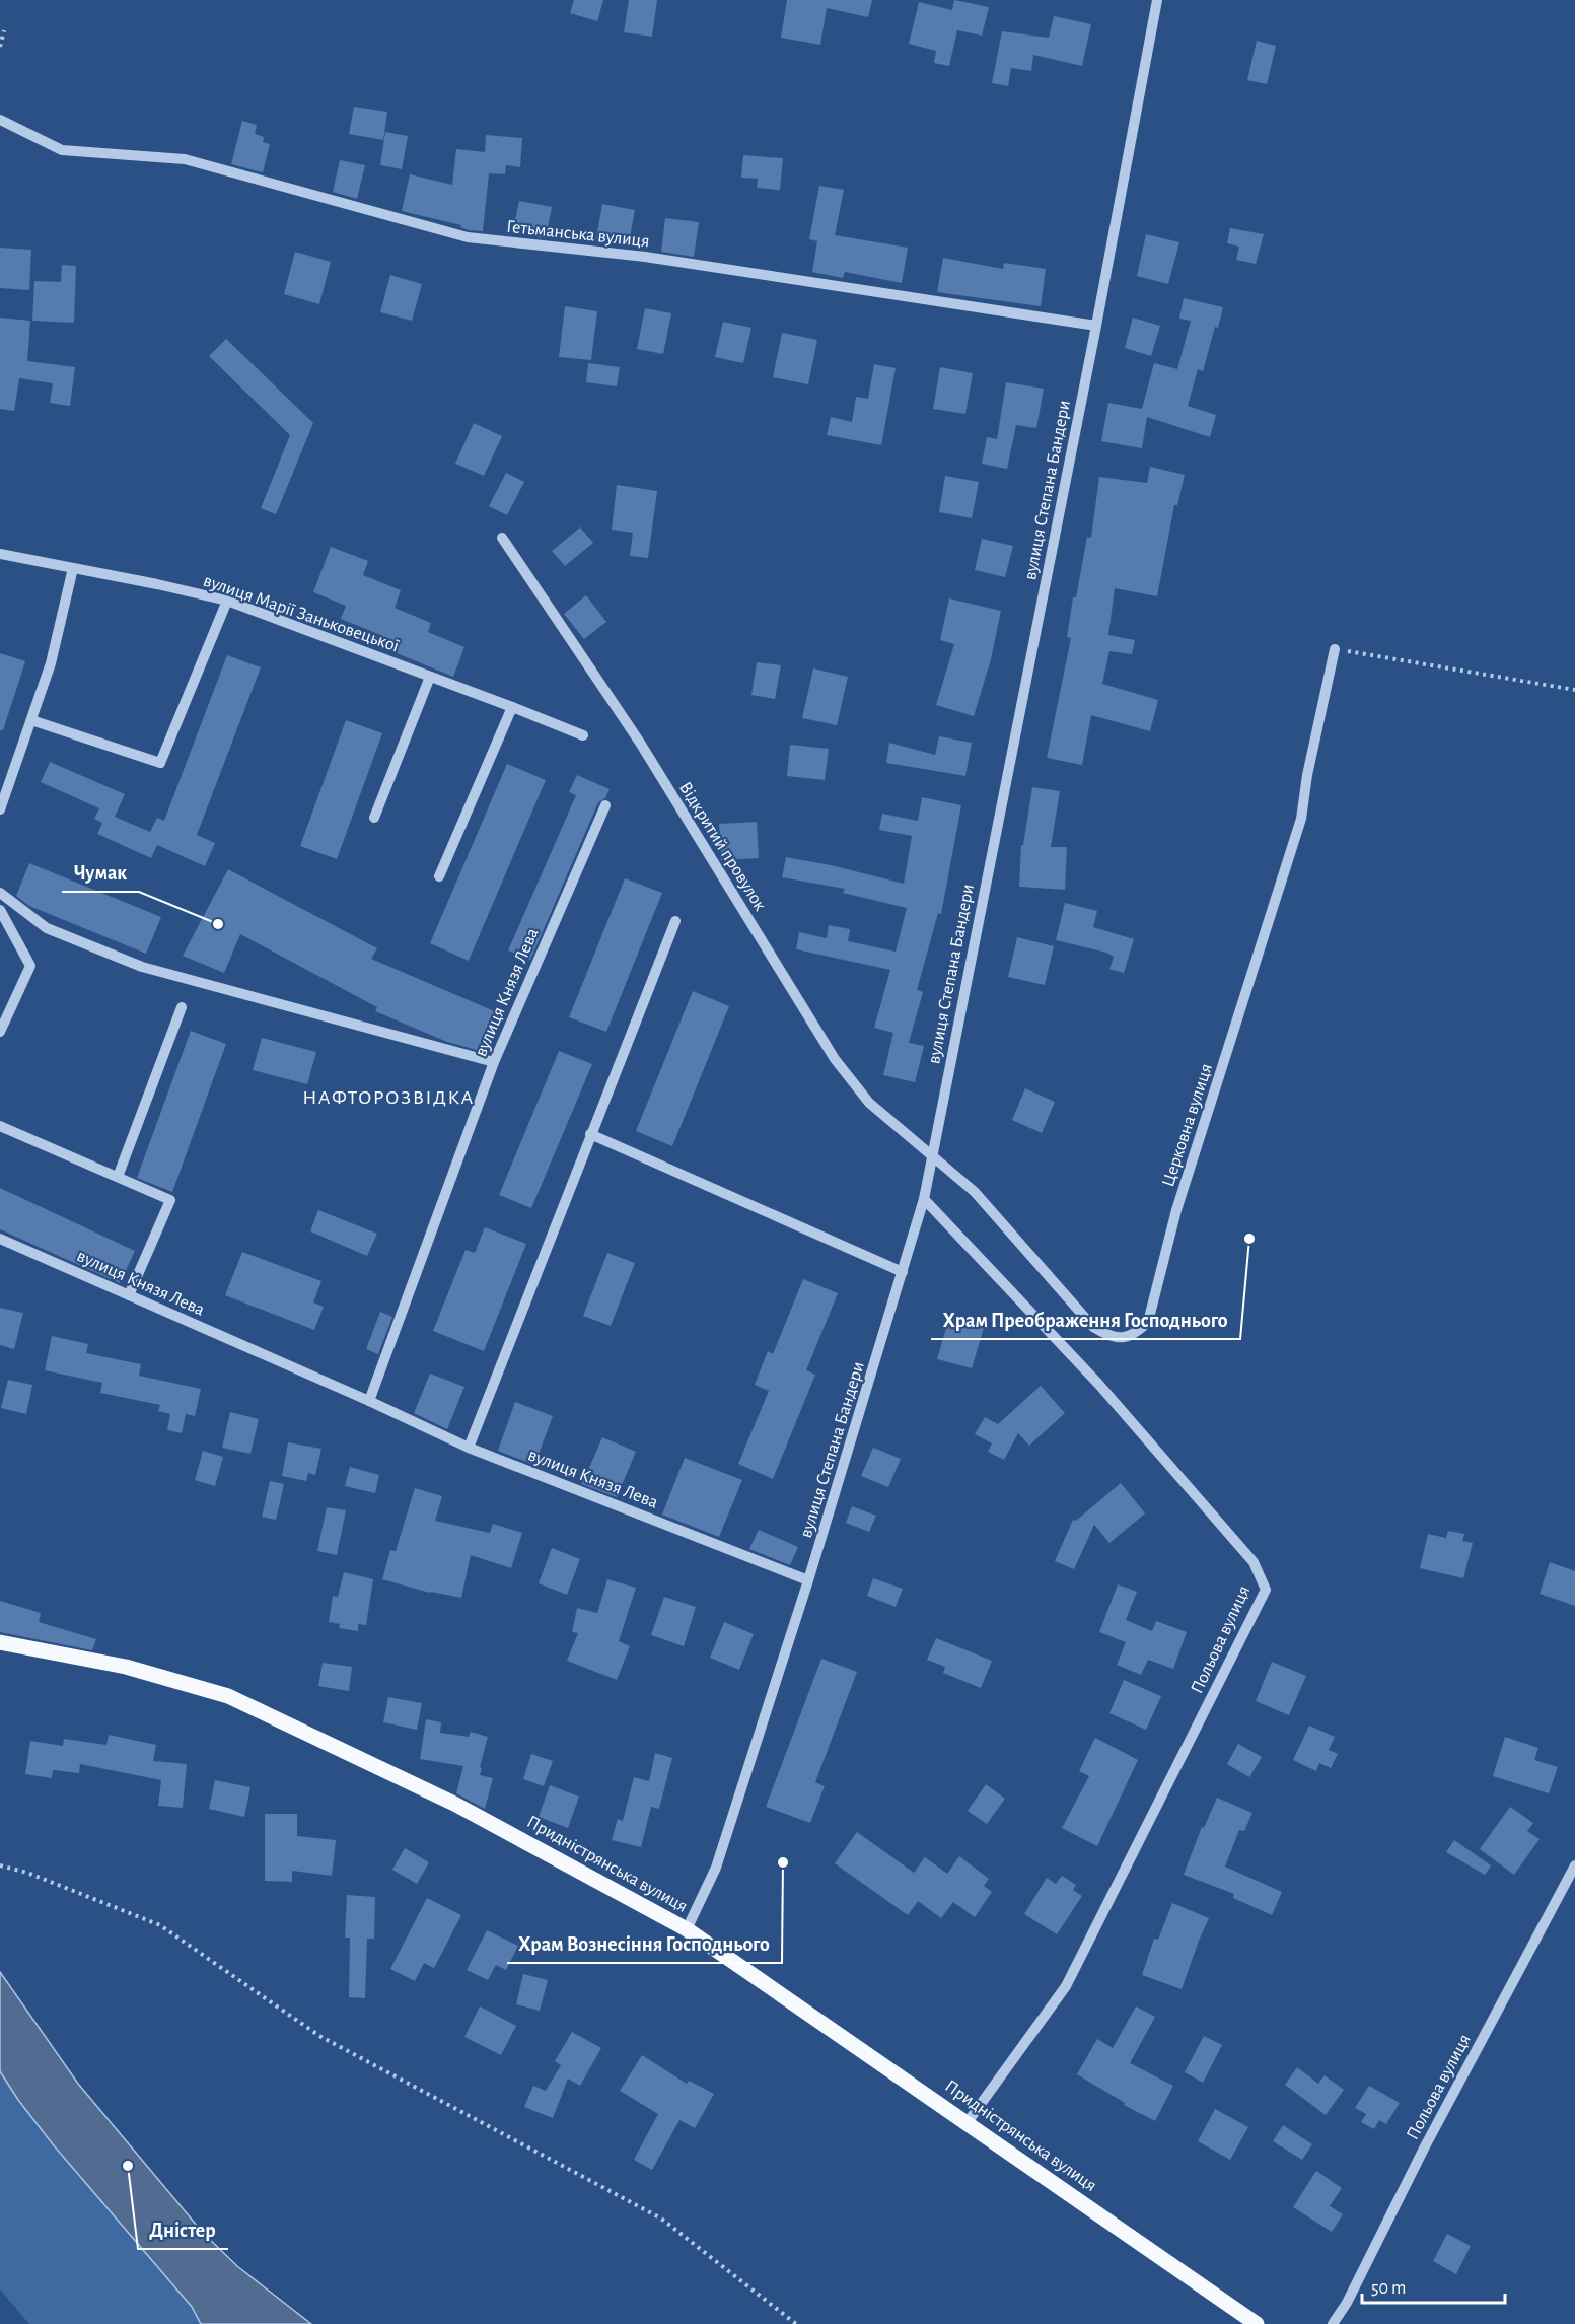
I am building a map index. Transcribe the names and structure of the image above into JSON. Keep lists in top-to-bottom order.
{
  "streets": {
    "main road": ["Придністрянська вулиця"],
    "street": [
      "Гетьманська вулиця",
      "вулиця Степана Бандери",
      "вулиця Марії Заньковецької",
      "Відкритий провулок",
      "вулиця Князя Лева",
      "Церковна вулиця",
      "Польова вулиця"
    ]
  },
  "crossings": [
    ["Гетьманська вулиця", "вулиця Степана Бандери"],
    ["вулиця Степана Бандери", "Відкритий провулок"],
    ["вулиця Степана Бандери", "вулиця Князя Лева"],
    ["вулиця Степана Бандери", "Церковна вулиця"],
    ["вулиця Степана Бандери", "Польова вулиця"],
    ["вулиця Степана Бандери", "Придністрянська вулиця"],
    ["Відкритий провулок", "Церковна вулиця"],
    ["Польова вулиця", "Придністрянська вулиця"]
  ],
  "districts": ["НАФТОРОЗВІДКА"],
  "places": [
    "Чумак",
    "Храм Преображення Господнього",
    "Храм Вознесіння Господнього",
    "Дністер"
  ],
  "scale_bar": "50 m"
}
